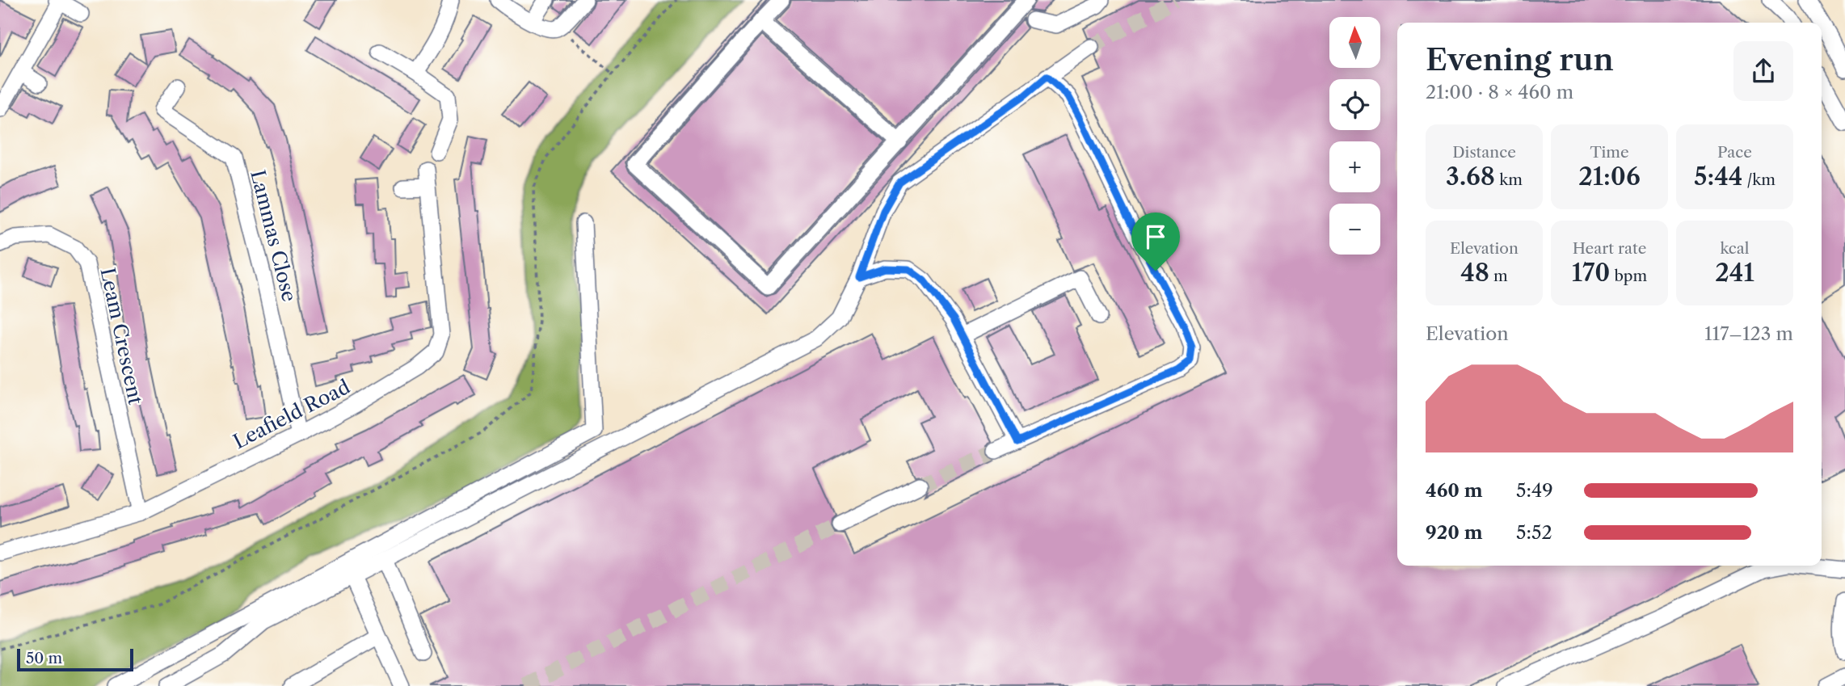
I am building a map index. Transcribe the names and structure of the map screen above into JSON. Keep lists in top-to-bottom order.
{
  "streets": {
    "street": ["Lammas Close", "Leam Crescent", "Leafield Road"]
  },
  "crossings": [
    ["Lammas Close", "Leafield Road"],
    ["Leam Crescent", "Leafield Road"]
  ],
  "scale_bar": "50 m",
  "north": "top",
  "page": {
    "map_buttons": ["+", "−"],
    "heading": ["Evening run", "21:00 · 8 × 460 m"],
    "stats": [
      ["Distance", "3.68 km"],
      ["Time", "21:06"],
      ["Pace", "5:44 /km"],
      ["Elevation", "48 m"],
      ["Heart rate", "170 bpm"],
      ["kcal", "241"]
    ],
    "chart": ["Elevation", "117–123 m"],
    "list": [
      {
        "name": "460 m",
        "note": "5:49"
      },
      {
        "name": "920 m",
        "note": "5:52"
      }
    ],
    "scale": "50 m"
  }
}
